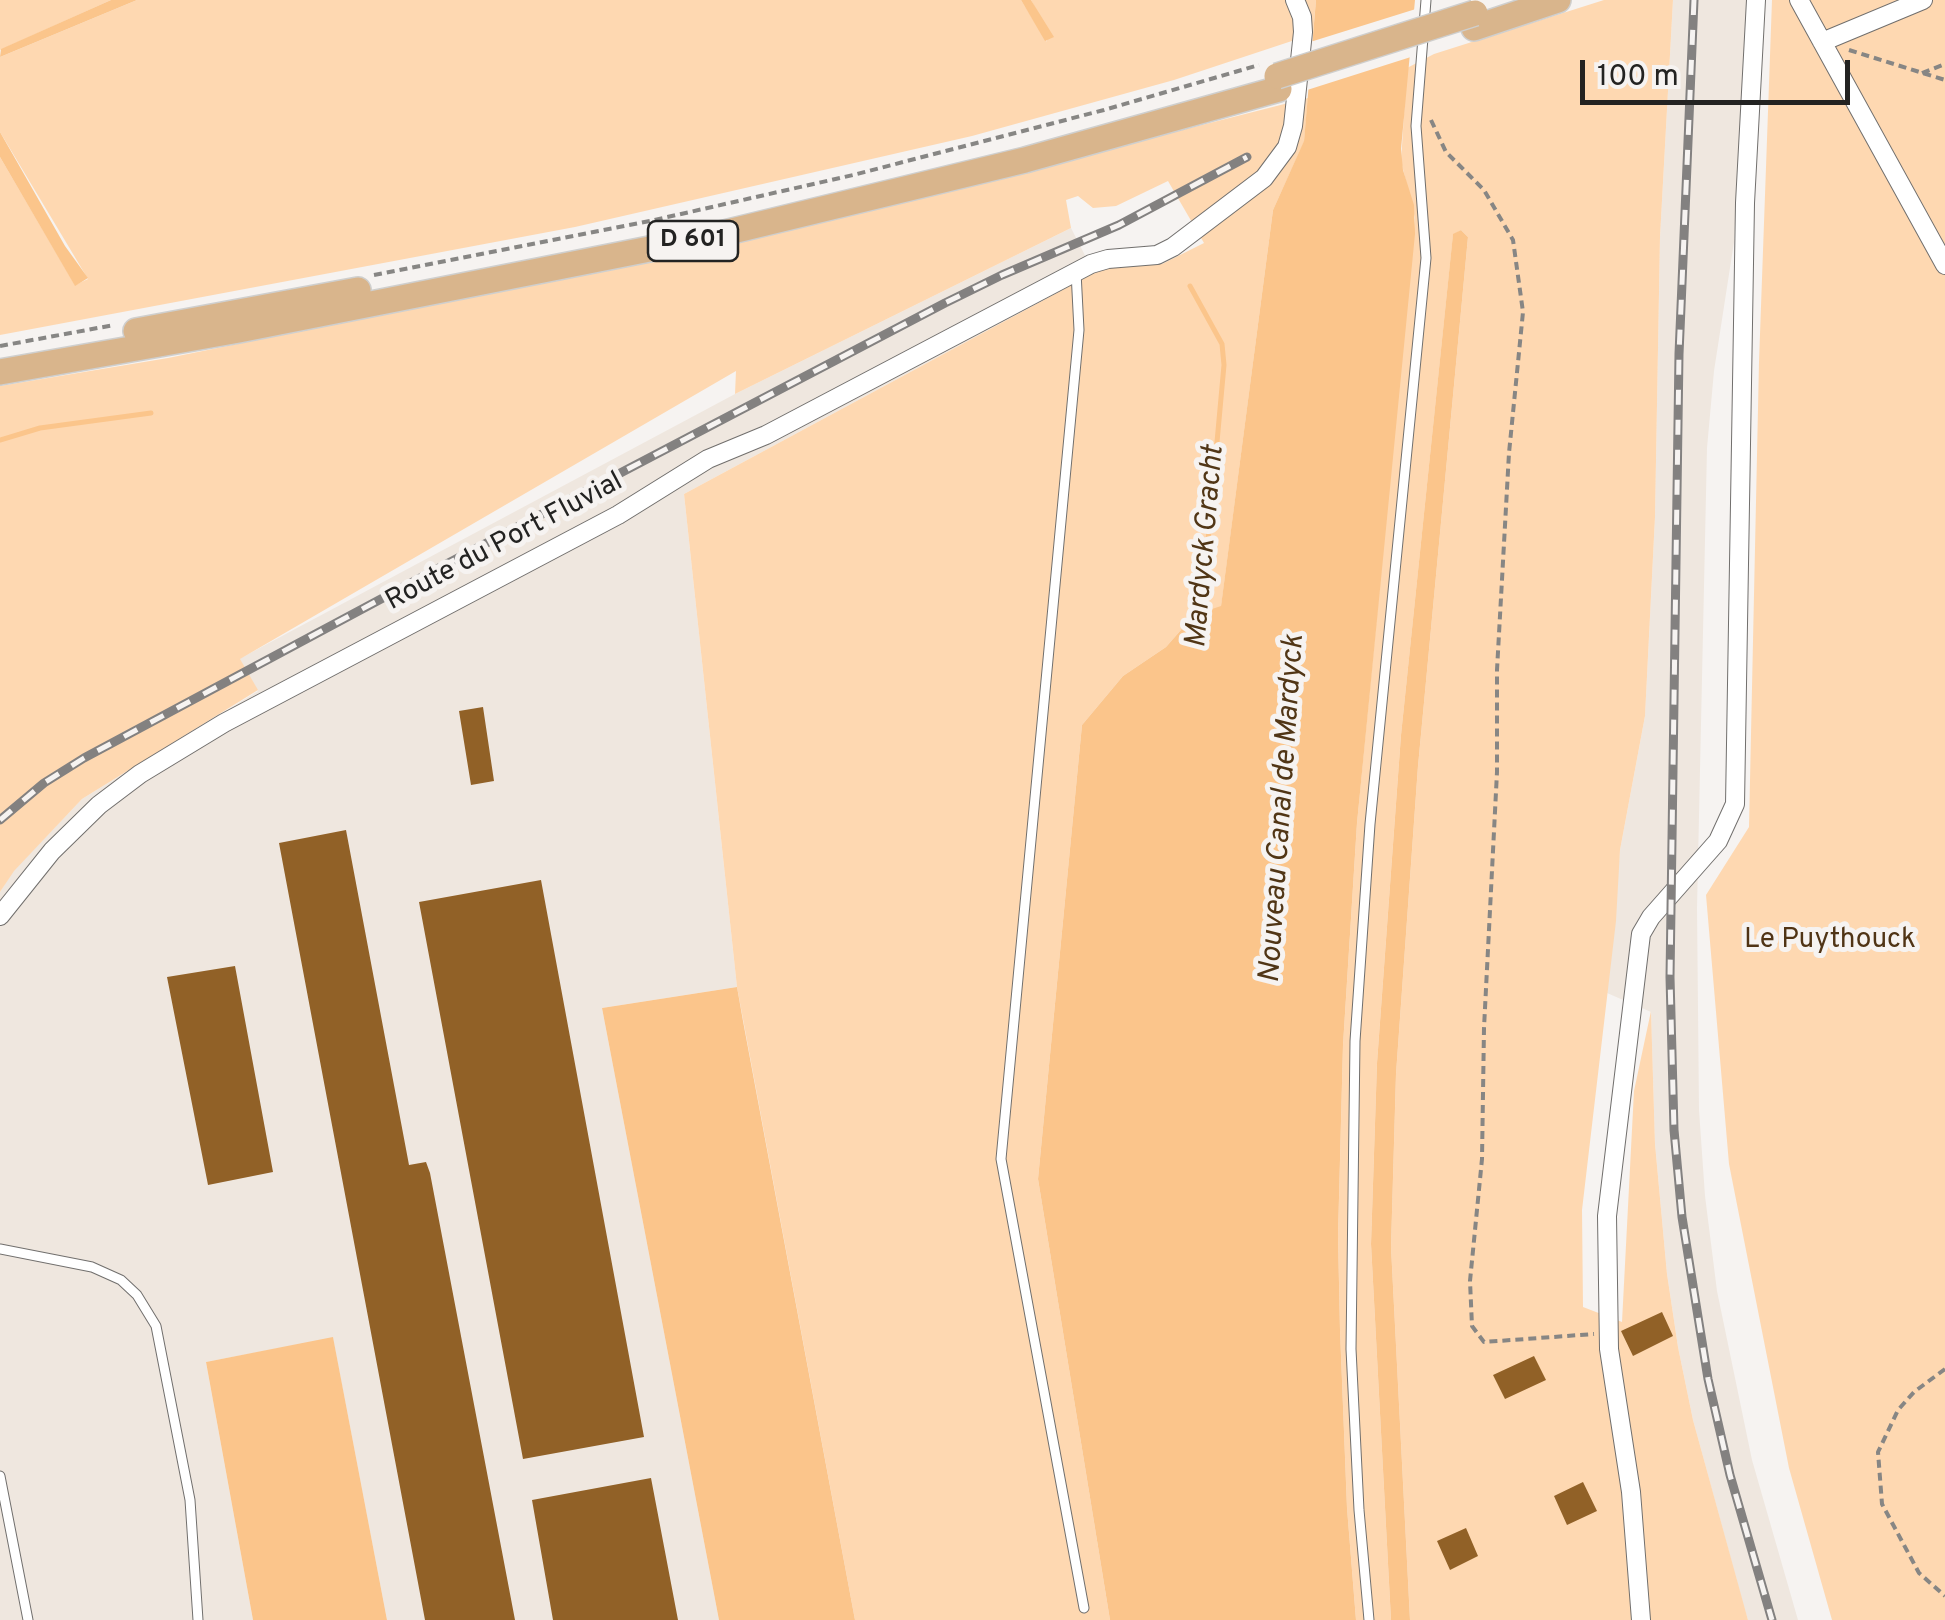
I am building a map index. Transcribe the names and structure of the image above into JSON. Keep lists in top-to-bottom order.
{
  "streets": {
    "main road": ["D 601"],
    "street": ["Route du Port Fluvial"]
  },
  "water": ["Mardyck Gracht", "Nouveau Canal de Mardyck"],
  "parks": ["Le Puythouck"],
  "scale_bar": "100 m"
}
